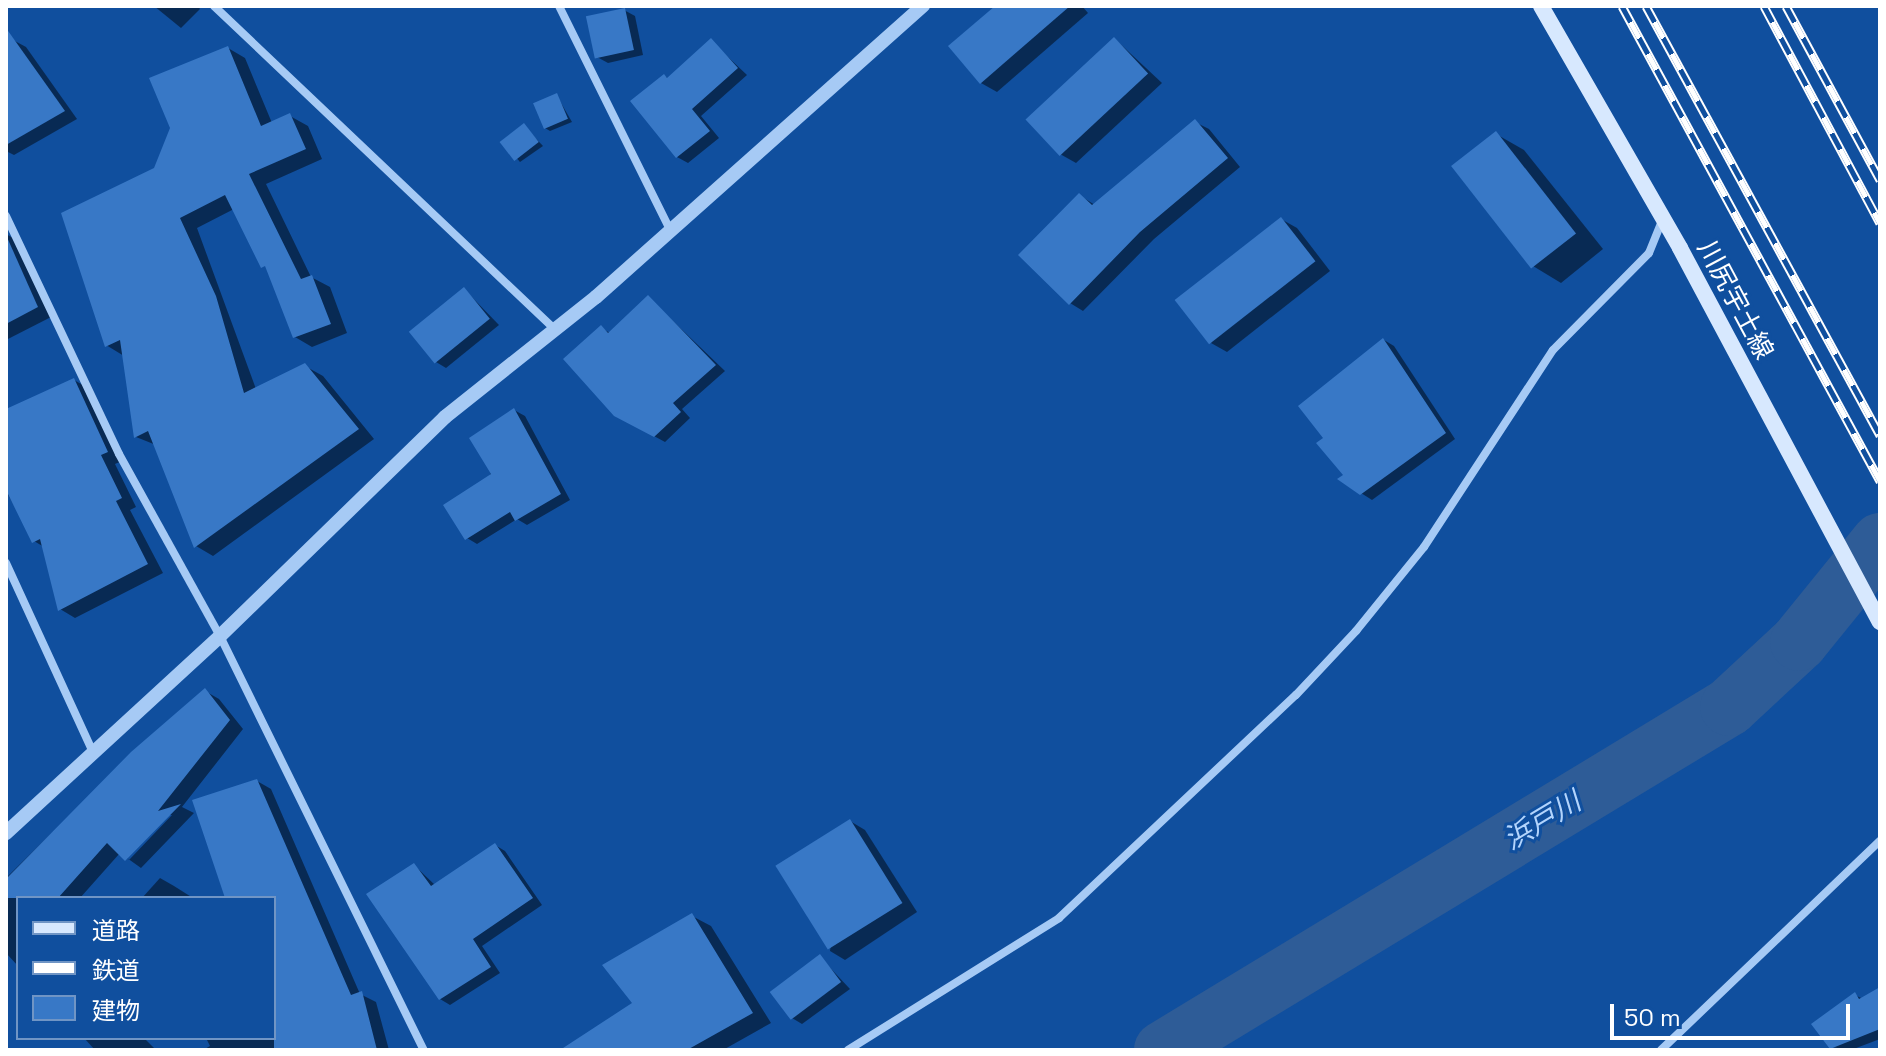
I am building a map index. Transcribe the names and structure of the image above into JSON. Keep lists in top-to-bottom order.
{
  "streets": {
    "main road": ["川尻宇土線"]
  },
  "water": ["浜戸川"],
  "legend": ["道路", "鉄道", "建物"],
  "scale_bar": "50 m"
}
